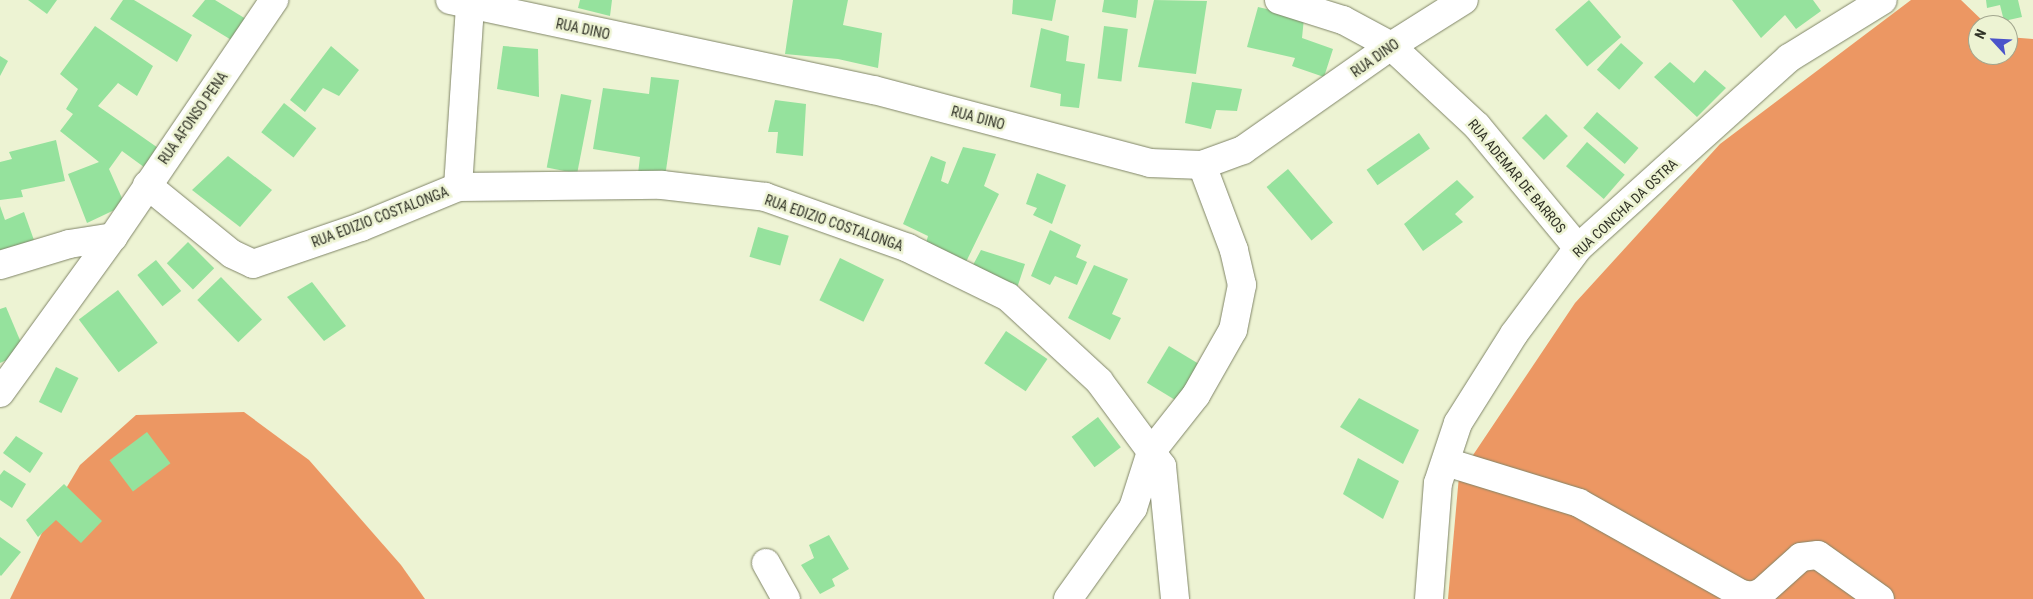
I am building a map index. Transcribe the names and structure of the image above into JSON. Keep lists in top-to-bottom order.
{
  "streets": {
    "street": [
      "RUA DINO",
      "RUA AFONSO PENA",
      "RUA ADEMAR DE BARROS",
      "RUA CONCHA DA OSTRA",
      "RUA EDIZIO COSTALONGA"
    ]
  },
  "crossings": [
    ["RUA DINO", "RUA ADEMAR DE BARROS"],
    ["RUA AFONSO PENA", "RUA EDIZIO COSTALONGA"],
    ["RUA ADEMAR DE BARROS", "RUA CONCHA DA OSTRA"]
  ],
  "north": "top left"
}
